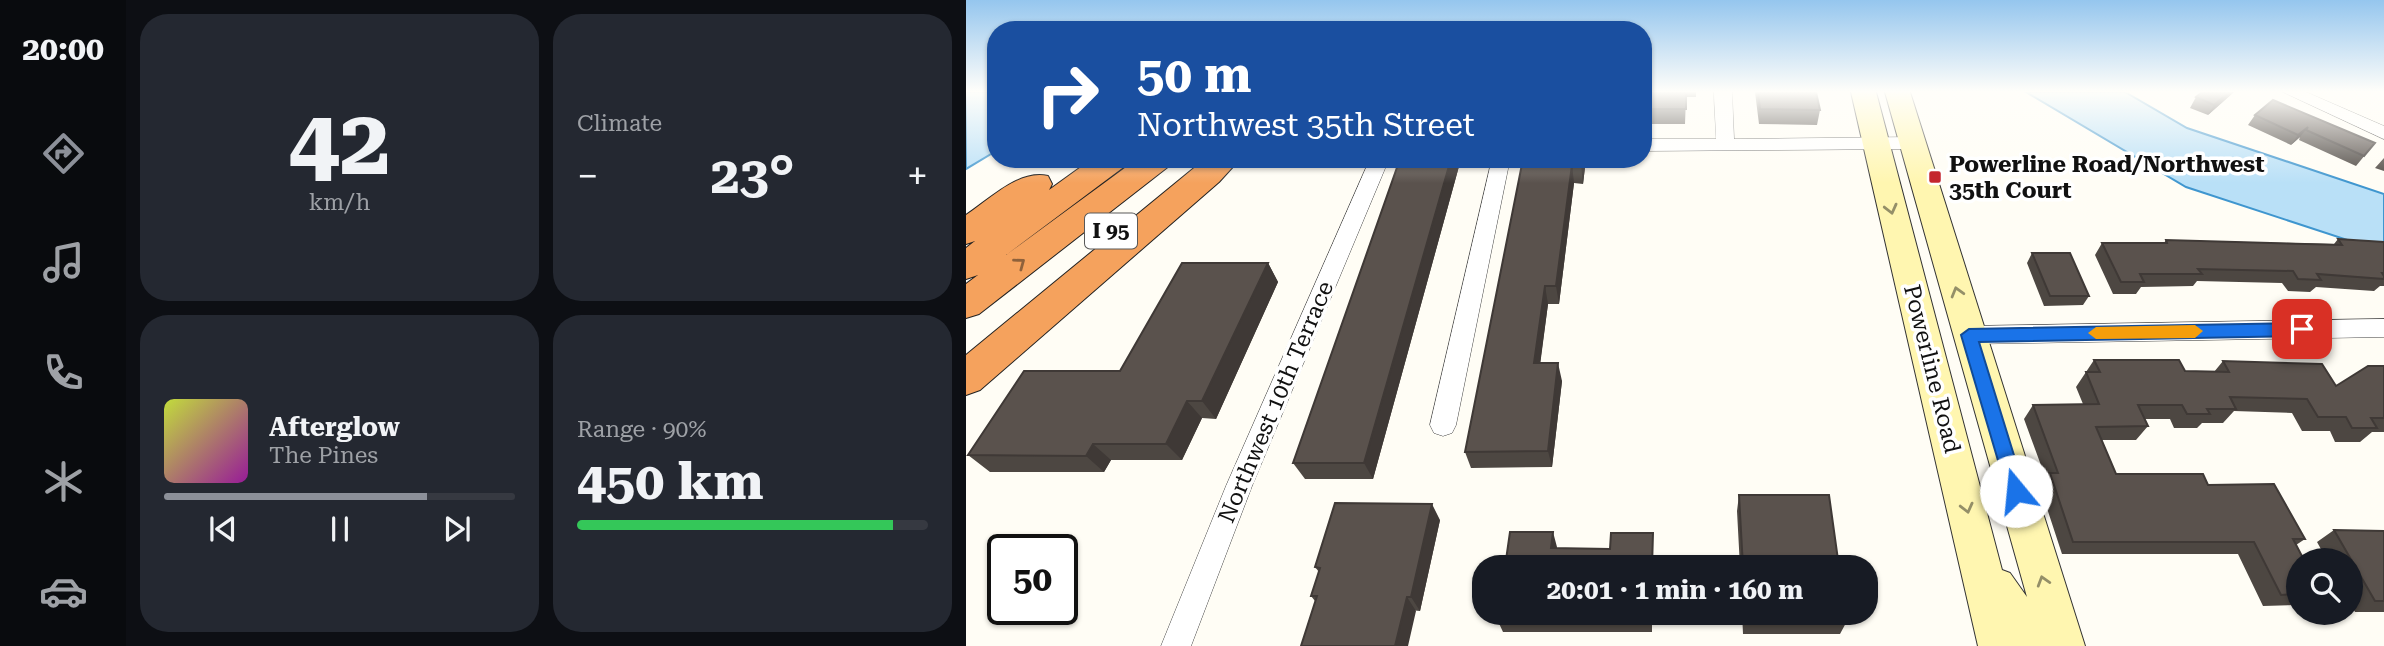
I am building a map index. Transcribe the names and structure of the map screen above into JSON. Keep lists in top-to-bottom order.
{
  "streets": {
    "highway": ["I 95"],
    "main road": ["Powerline Road"],
    "street": ["Northwest 10th Terrace"]
  },
  "places": {
    "transit": ["Powerline Road/Northwest 35th Court"]
  },
  "page": {
    "tabs": "20:00",
    "tile": [
      ["42", "km/h"],
      "Climate",
      ["Range · 90%", "450 km"]
    ],
    "turn": ["50 m", "Northwest 35th Street"],
    "heat": ["−", "23°", "+"],
    "song": ["Afterglow", "The Pines"],
    "limit": "50",
    "trip": "20:01 · 1 min · 160 m"
  }
}
